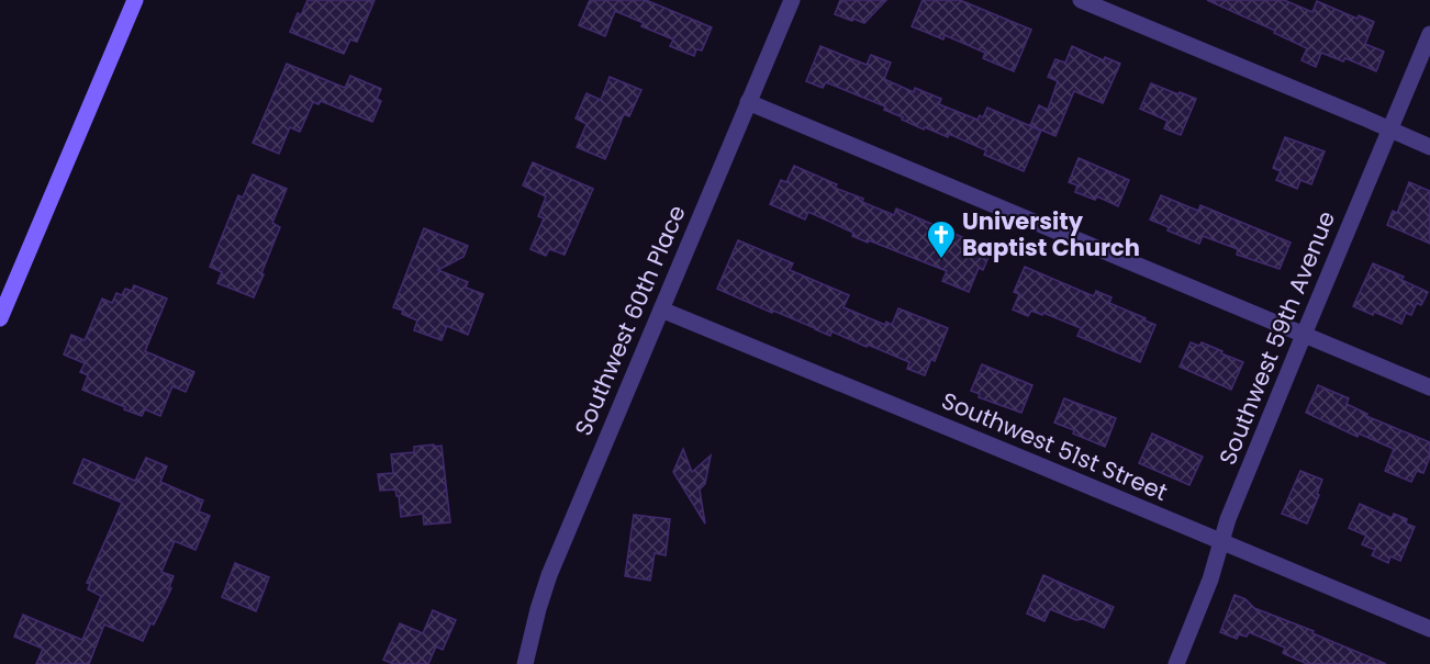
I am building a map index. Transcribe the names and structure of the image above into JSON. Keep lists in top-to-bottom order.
{
  "streets": {
    "street": ["Southwest 60th Place", "Southwest 59th Avenue", "Southwest 51st Street"]
  },
  "crossings": [
    ["Southwest 60th Place", "Southwest 51st Street"],
    ["Southwest 59th Avenue", "Southwest 51st Street"]
  ],
  "places": {
    "church": ["University Baptist Church"]
  }
}
